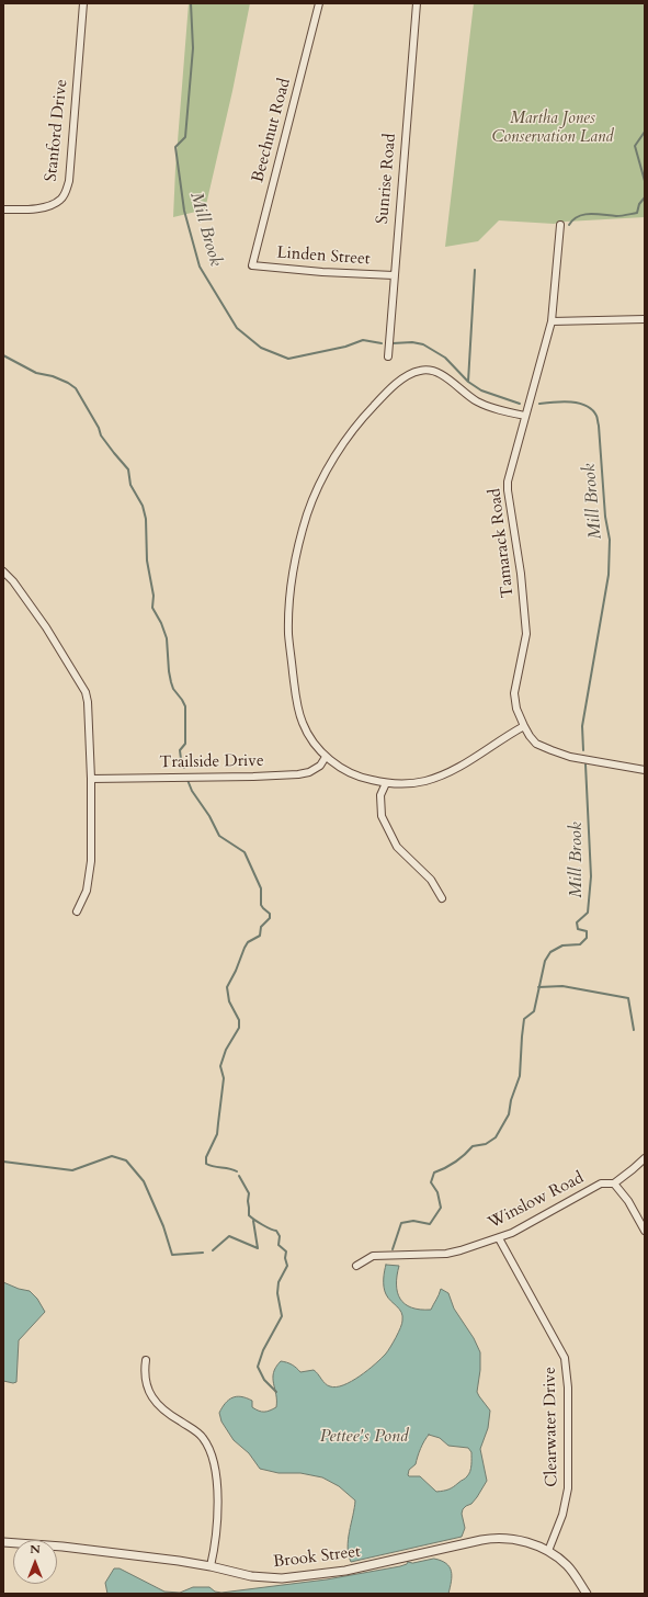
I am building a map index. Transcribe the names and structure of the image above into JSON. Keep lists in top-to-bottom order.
{
  "streets": {
    "street": [
      "Stanford Drive",
      "Beechnut Road",
      "Sunrise Road",
      "Linden Street",
      "Tamarack Road",
      "Trailside Drive",
      "Winslow Road",
      "Clearwater Drive",
      "Brook Street"
    ]
  },
  "crossings": [
    ["Beechnut Road", "Linden Street"],
    ["Sunrise Road", "Linden Street"],
    ["Winslow Road", "Clearwater Drive"],
    ["Clearwater Drive", "Brook Street"]
  ],
  "water": ["Mill Brook", "Pettee's Pond"],
  "parks": ["Martha Jones Conservation Land"],
  "north": "top"
}
